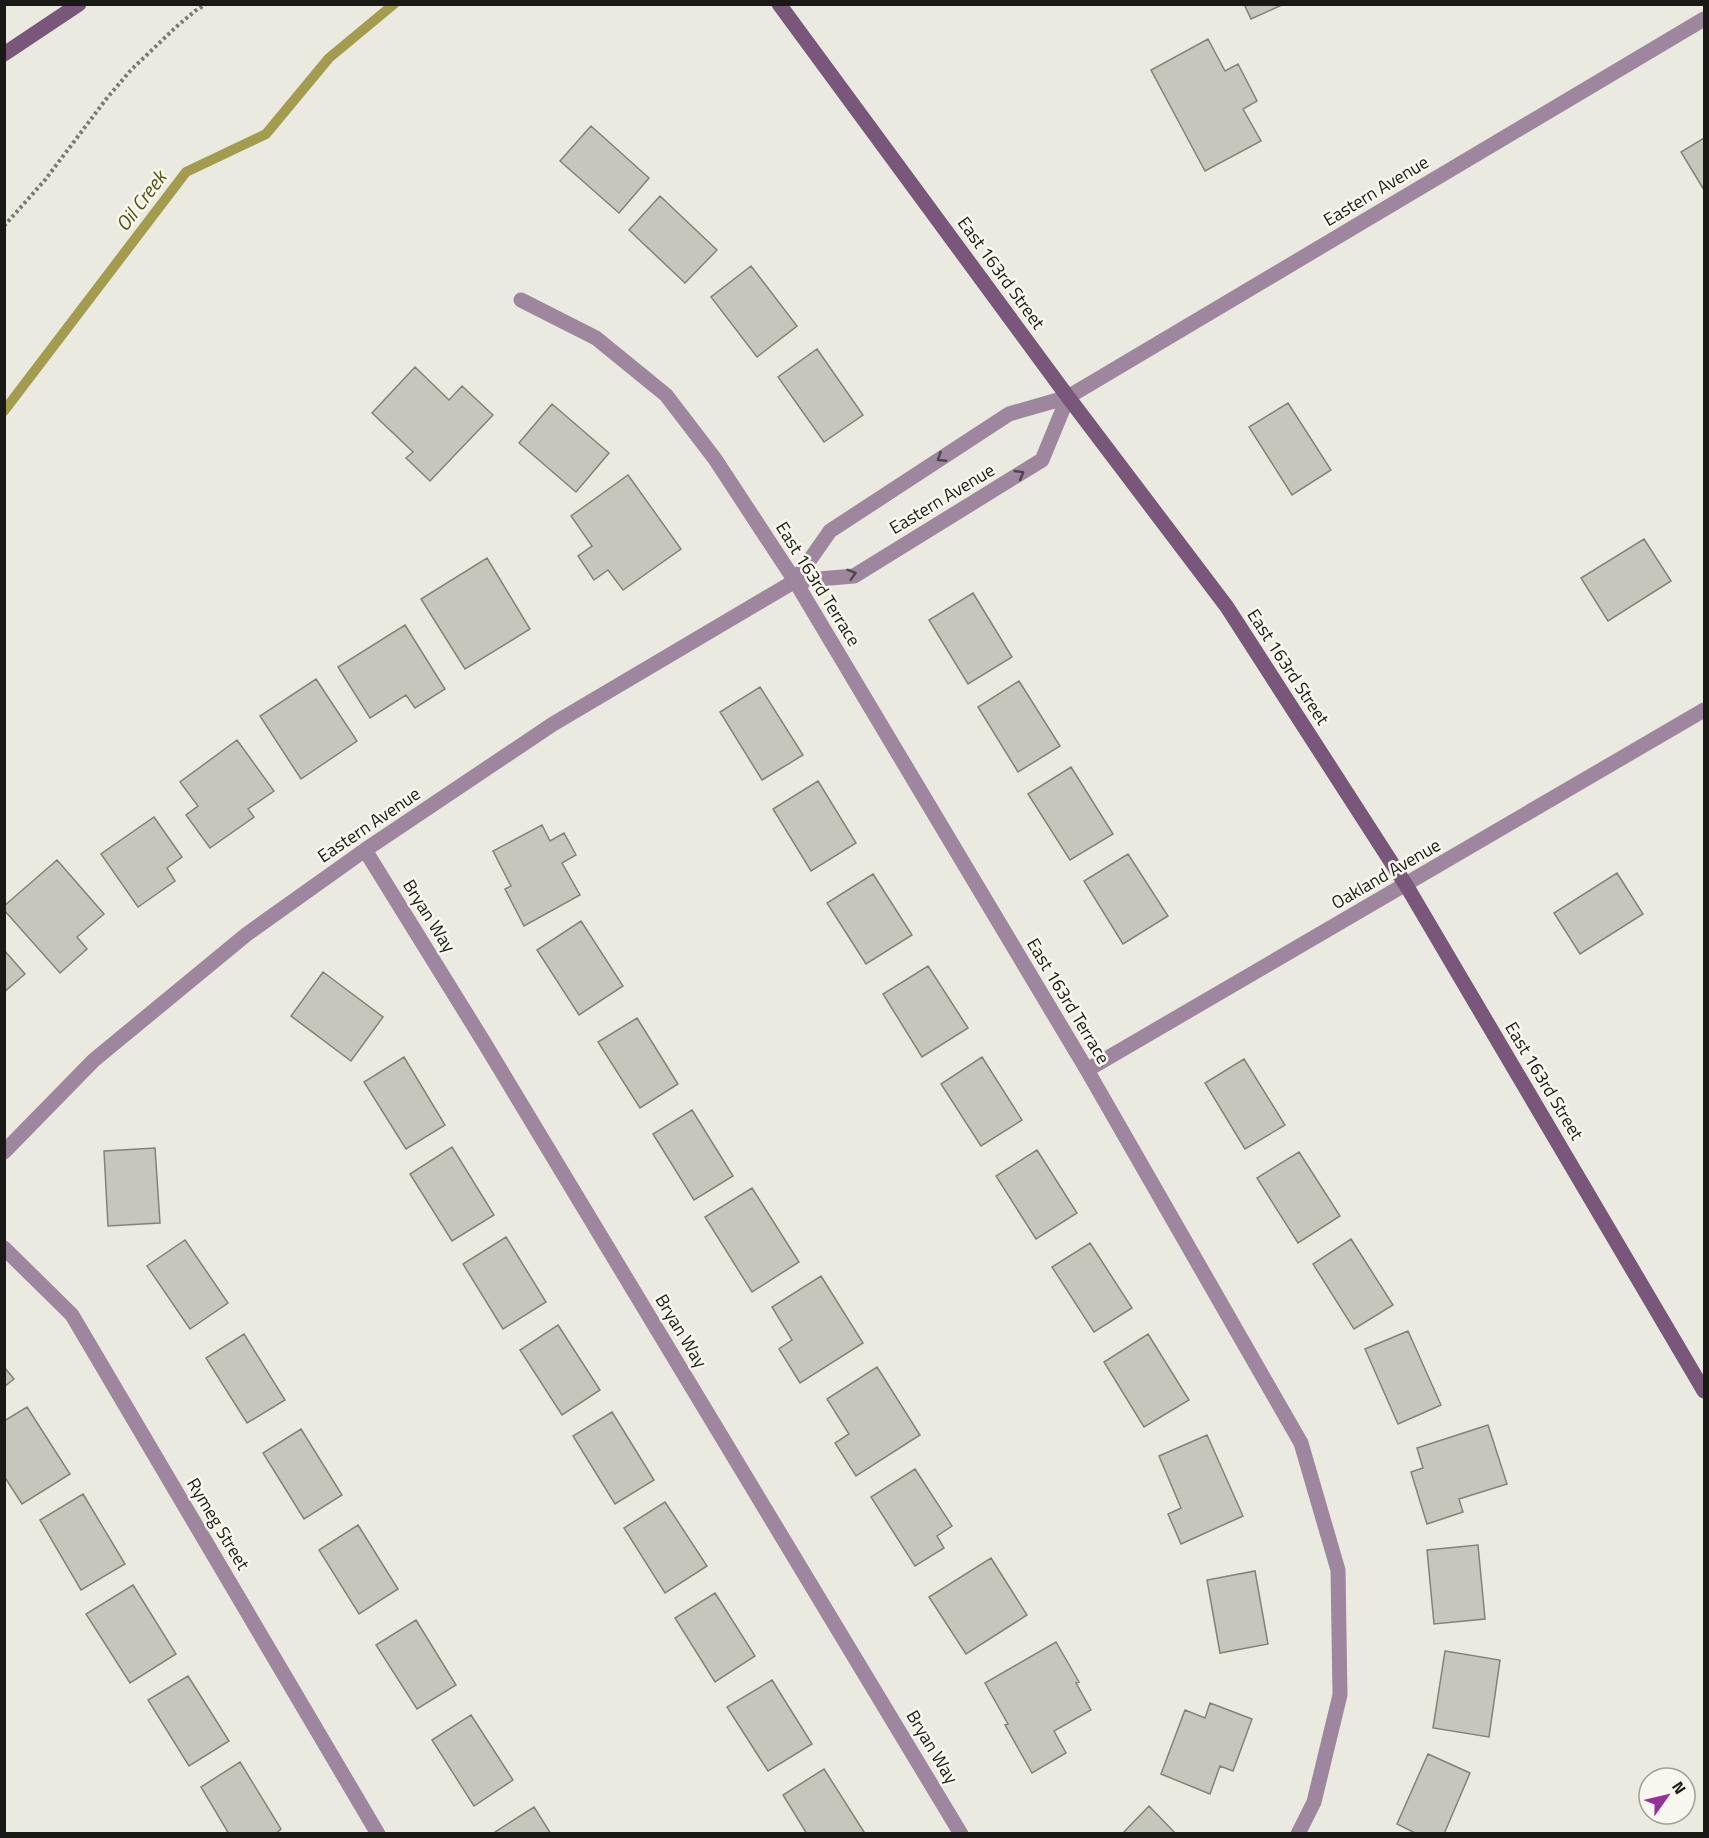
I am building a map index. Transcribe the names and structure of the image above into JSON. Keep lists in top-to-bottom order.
{
  "streets": {
    "street": [
      "Eastern Avenue",
      "East 163rd Street",
      "East 163rd Terrace",
      "Oakland Avenue",
      "Bryan Way",
      "Rymeg Street"
    ]
  },
  "crossings": [
    ["Eastern Avenue", "East 163rd Street"],
    ["Eastern Avenue", "East 163rd Terrace"],
    ["Eastern Avenue", "Bryan Way"],
    ["East 163rd Street", "Oakland Avenue"],
    ["East 163rd Terrace", "Oakland Avenue"]
  ],
  "water": ["Oil Creek"],
  "north": "top right"
}
